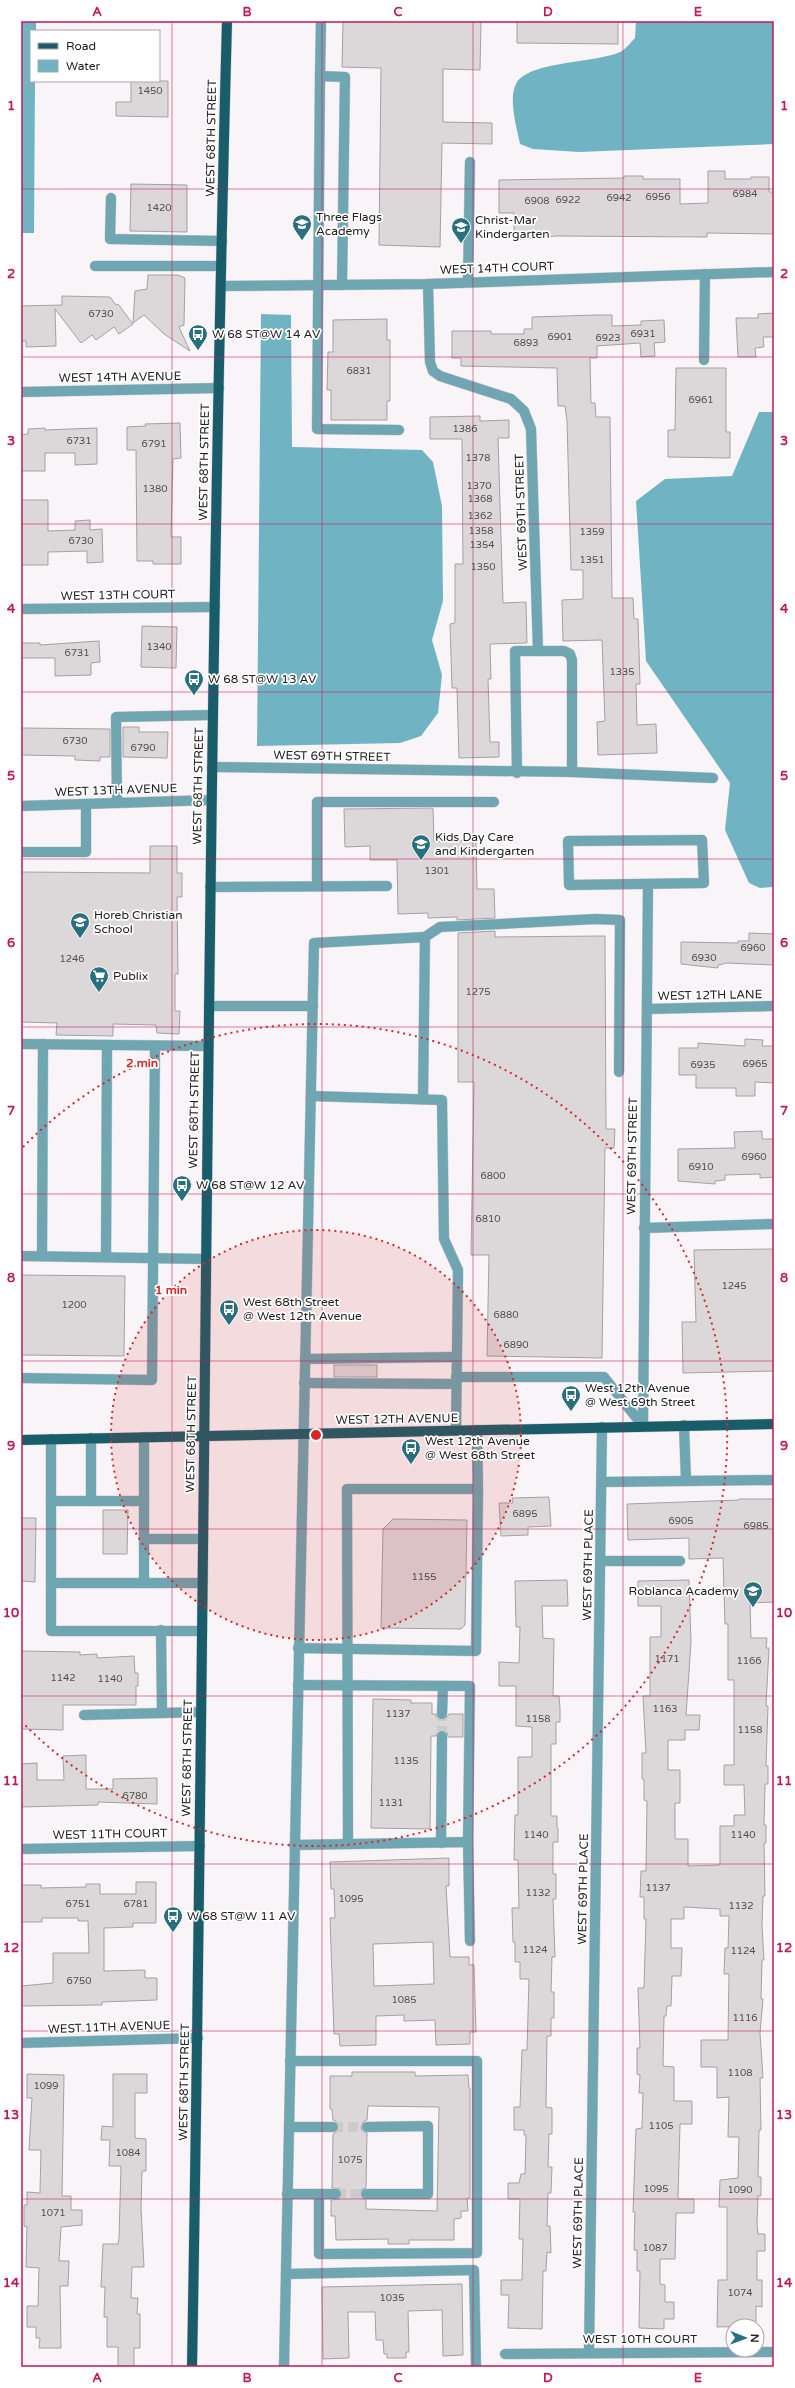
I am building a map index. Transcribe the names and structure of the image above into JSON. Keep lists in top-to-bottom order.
{
  "streets": {
    "main road": ["WEST 68TH STREET", "WEST 12TH AVENUE"],
    "street": [
      "WEST 14TH COURT",
      "WEST 14TH AVENUE",
      "WEST 69TH STREET",
      "WEST 13TH COURT",
      "WEST 13TH AVENUE",
      "WEST 12TH LANE",
      "WEST 69TH PLACE",
      "WEST 11TH COURT",
      "WEST 11TH AVENUE",
      "WEST 10TH COURT"
    ]
  },
  "crossings": [
    ["WEST 68TH STREET", "WEST 14TH COURT"],
    ["WEST 68TH STREET", "WEST 14TH AVENUE"],
    ["WEST 68TH STREET", "WEST 69TH STREET"],
    ["WEST 68TH STREET", "WEST 13TH COURT"],
    ["WEST 68TH STREET", "WEST 13TH AVENUE"],
    ["WEST 68TH STREET", "WEST 12TH AVENUE"],
    ["WEST 68TH STREET", "WEST 11TH COURT"],
    ["WEST 68TH STREET", "WEST 11TH AVENUE"],
    ["WEST 14TH COURT", "WEST 69TH STREET"],
    ["WEST 69TH STREET", "WEST 12TH LANE"],
    ["WEST 69TH STREET", "WEST 12TH AVENUE"],
    ["WEST 12TH AVENUE", "WEST 69TH PLACE"],
    ["WEST 69TH PLACE", "WEST 10TH COURT"]
  ],
  "places": {
    "school or university": [
      "Three Flags Academy",
      "Christ-Mar Kindergarten",
      "Kids Day Care and Kindergarten",
      "Horeb Christian School",
      "Roblanca Academy"
    ],
    "bus stop": [
      "W 68 ST@W 14 AV",
      "W 68 ST@W 13 AV",
      "W 68 ST@W 12 AV",
      "West 68th Street @ West 12th Avenue",
      "West 12th Avenue @ West 69th Street",
      "West 12th Avenue @ West 68th Street",
      "W 68 ST@W 11 AV"
    ],
    "supermarket": ["Publix"]
  },
  "house_numbers": [
    "1450",
    "6984",
    "6956",
    "6942",
    "6922",
    "6908",
    "1420",
    "6730",
    "6931",
    "6901",
    "6923",
    "6893",
    "6831",
    "6961",
    "1386",
    "6731",
    "6791",
    "1378",
    "1370",
    "1380",
    "1368",
    "1362",
    "1358",
    "1359",
    "6730",
    "1354",
    "1351",
    "1350",
    "1340",
    "6731",
    "1335",
    "6730",
    "6790",
    "1301",
    "6960",
    "6930",
    "1246",
    "1275",
    "6965",
    "6935",
    "6960",
    "6910",
    "6800",
    "6810",
    "1245",
    "1200",
    "6880",
    "6890",
    "6895",
    "6905",
    "6985",
    "1155",
    "1171",
    "1166",
    "1142",
    "1140",
    "1163",
    "1137",
    "1158",
    "1158",
    "1135",
    "6780",
    "1131",
    "1140",
    "1140",
    "1137",
    "1132",
    "1095",
    "6751",
    "6781",
    "1132",
    "1124",
    "1124",
    "6750",
    "1085",
    "1116",
    "1108",
    "1099",
    "1105",
    "1084",
    "1075",
    "1095",
    "1090",
    "1071",
    "1087",
    "1074",
    "1035"
  ],
  "legend": ["Road", "Water"],
  "north": "right",
  "grid": {
    "columns": [
      "A",
      "B",
      "C",
      "D",
      "E"
    ],
    "rows": [
      "1",
      "2",
      "3",
      "4",
      "5",
      "6",
      "7",
      "8",
      "9",
      "10",
      "11",
      "12",
      "13",
      "14"
    ]
  },
  "rings": ["2 min", "1 min"]
}
